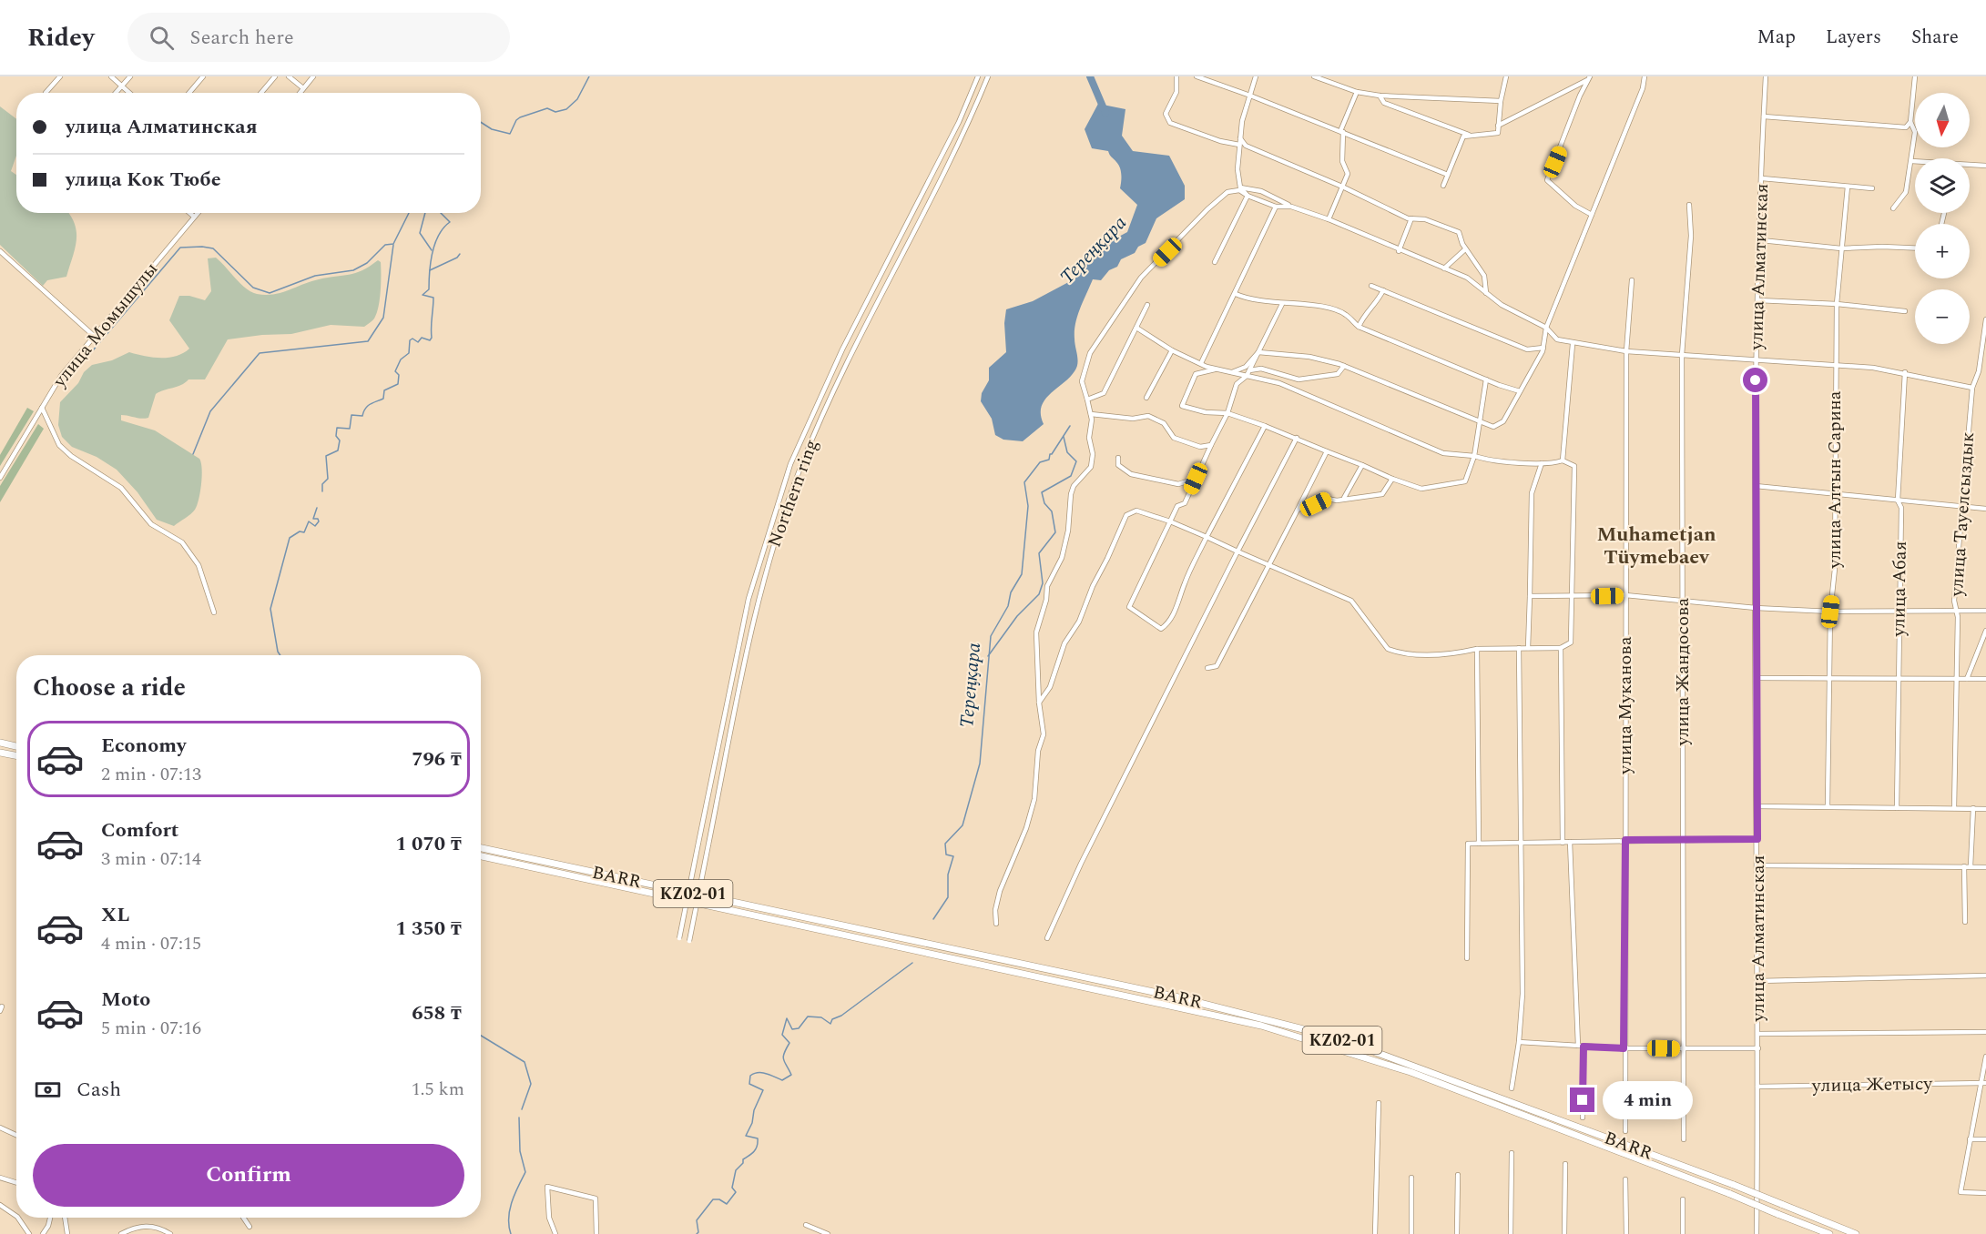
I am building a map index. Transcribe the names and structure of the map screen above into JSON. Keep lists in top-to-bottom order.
{
  "streets": {
    "highway": ["BARR", "KZ02-01"],
    "street": [
      "улица Алматинская",
      "улица Момышулы",
      "улица Алтын Сарина",
      "Northern ring",
      "улица Тауелсыздык",
      "улица Абая",
      "улица Жандосова",
      "улица Муканова",
      "улица Жетысу"
    ]
  },
  "crossings": [
    ["улица Алматинская", "улица Жетысу"]
  ],
  "districts": ["Muhametjan Tüymebaev"],
  "water": ["Тереңқара"],
  "north": "bottom",
  "page": {
    "header": "Ridey",
    "search": "Search here",
    "nav": ["Map", "Layers", "Share"],
    "map_buttons": ["+", "−"],
    "banner": ["улица Алматинская", "улица Кок Тюбе"],
    "heading": "Choose a ride",
    "list": [
      {
        "name": "Economy",
        "note": "2 min · 07:13",
        "value": "796 ₸"
      },
      {
        "name": "Comfort",
        "note": "3 min · 07:14",
        "value": "1 070 ₸"
      },
      {
        "name": "XL",
        "note": "4 min · 07:15",
        "value": "1 350 ₸"
      },
      {
        "name": "Moto",
        "note": "5 min · 07:16",
        "value": "658 ₸"
      }
    ],
    "pay": ["Cash", "1.5 km"],
    "bubble": "4 min",
    "buttons": "Confirm"
  }
}
